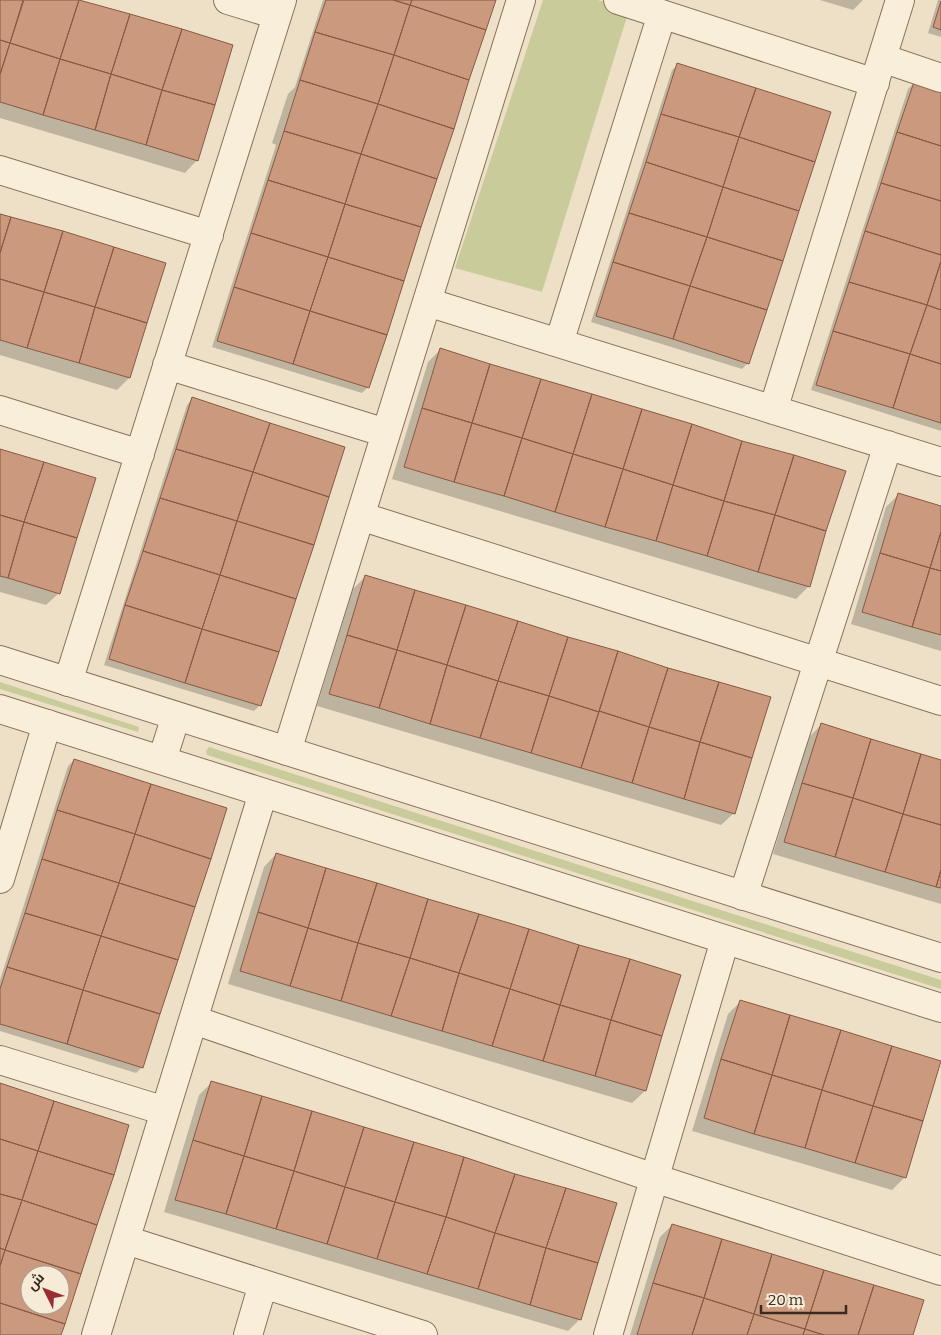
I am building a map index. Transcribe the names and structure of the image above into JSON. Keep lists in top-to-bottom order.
{
  "scale_bar": "20 m",
  "north": "top left"
}
